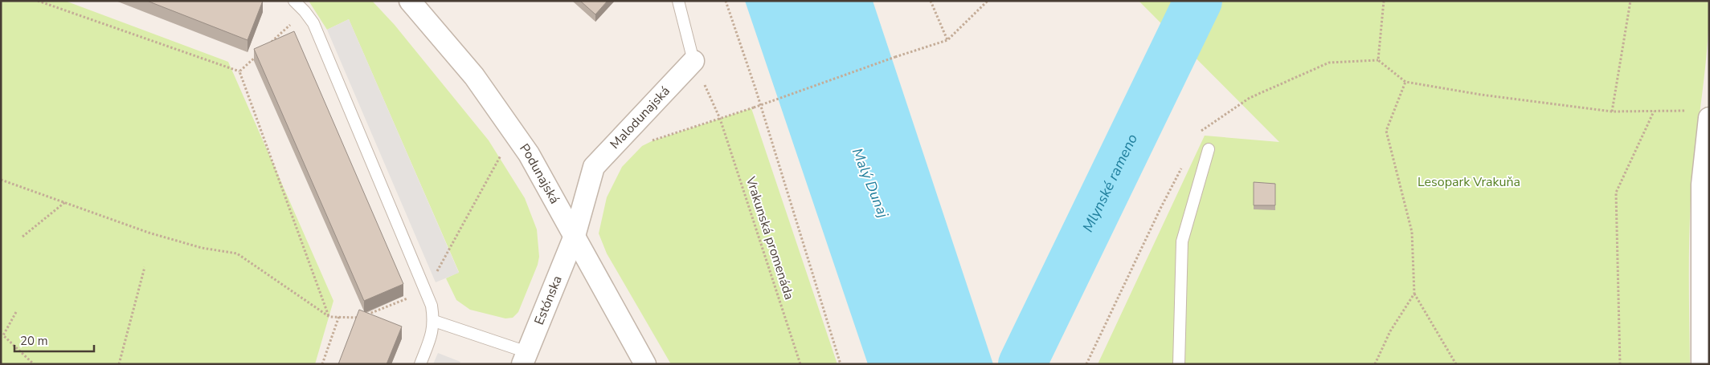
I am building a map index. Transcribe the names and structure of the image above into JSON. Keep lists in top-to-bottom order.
{
  "streets": {
    "street": ["Malodunajská", "Podunajská", "Estónska"],
    "path": ["Vrakunská promenáda"]
  },
  "crossings": [
    ["Malodunajská", "Podunajská"],
    ["Malodunajská", "Vrakunská promenáda"],
    ["Malodunajská", "Estónska"],
    ["Podunajská", "Estónska"]
  ],
  "water": ["Malý Dunaj", "Mlynské rameno"],
  "parks": ["Lesopark Vrakuňa"],
  "scale_bar": "20 m"
}
